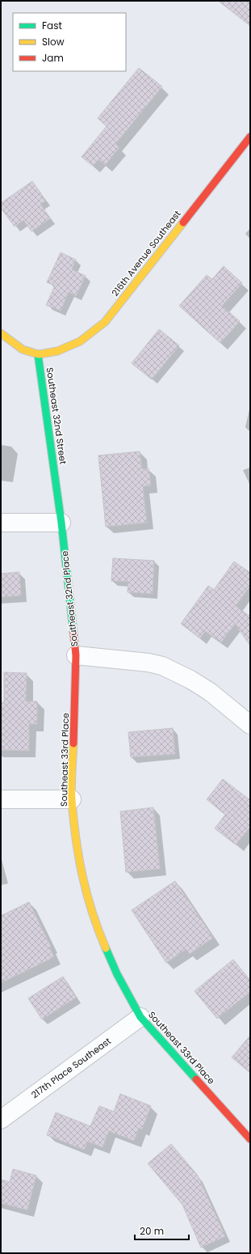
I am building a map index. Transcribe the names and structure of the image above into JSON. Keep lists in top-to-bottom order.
{
  "streets": {
    "street": [
      "216th Avenue Southeast",
      "Southeast 32nd Street",
      "Southeast 32nd Place",
      "Southeast 33rd Place",
      "217th Place Southeast"
    ]
  },
  "crossings": [
    ["216th Avenue Southeast", "Southeast 32nd Street"],
    ["Southeast 32nd Street", "Southeast 32nd Place"],
    ["Southeast 32nd Place", "Southeast 33rd Place"],
    ["Southeast 33rd Place", "217th Place Southeast"]
  ],
  "legend": ["Fast", "Slow", "Jam"],
  "scale_bar": "20 m"
}
